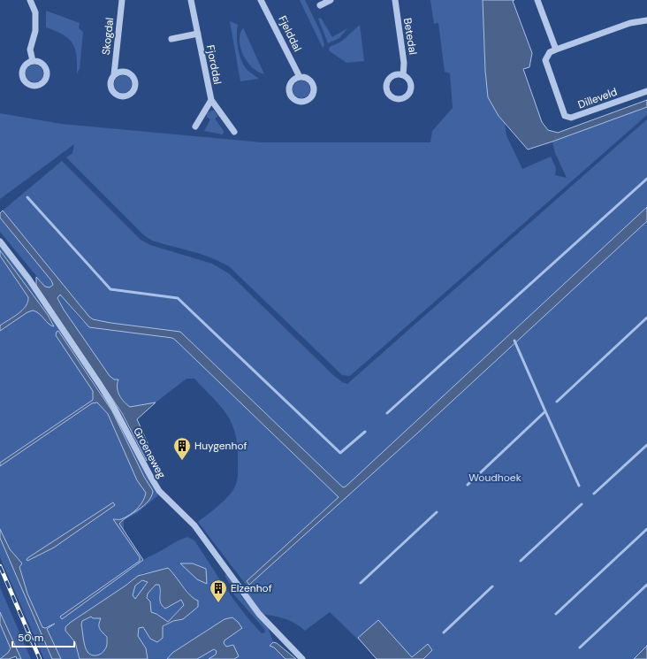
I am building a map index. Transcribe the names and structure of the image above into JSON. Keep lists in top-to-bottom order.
{
  "streets": {
    "street": [
      "Fjelddal",
      "Skogdal",
      "Betedal",
      "Fjorddal",
      "Dilleveld",
      "Groeneweg"
    ]
  },
  "parks": ["Woudhoek"],
  "places": {
    "building": ["Huygenhof", "Elzenhof"]
  },
  "scale_bar": "50 m"
}
